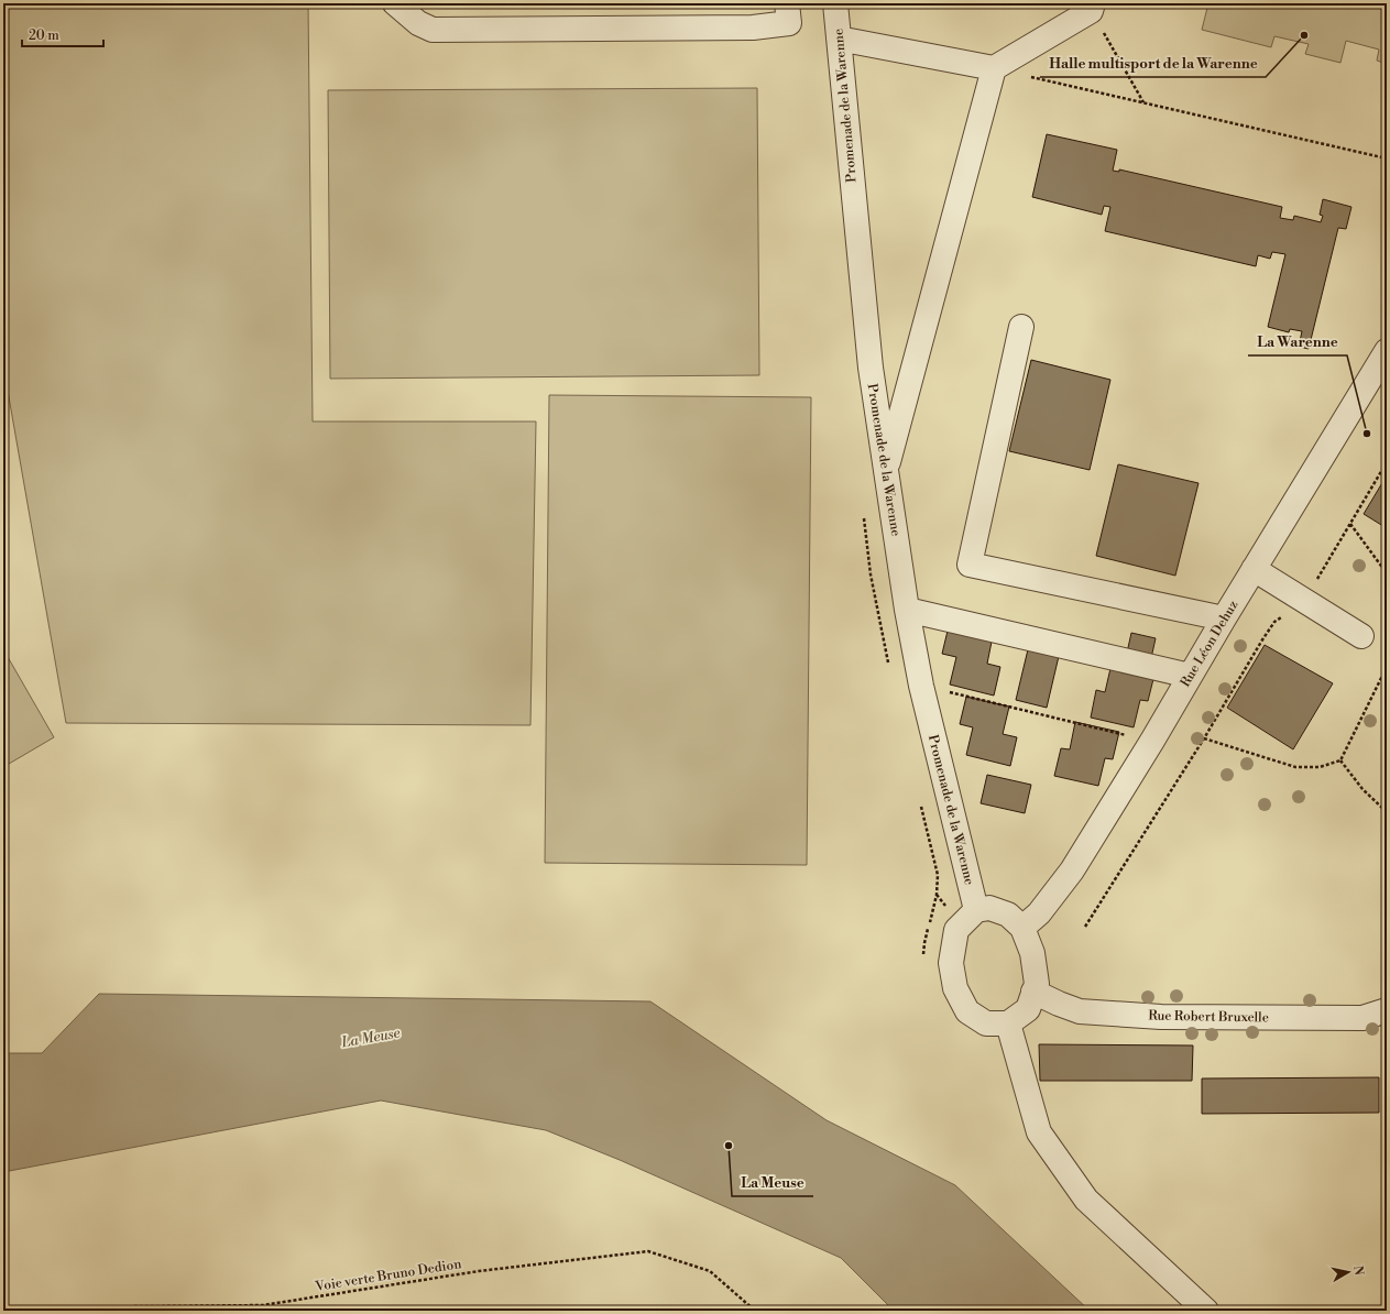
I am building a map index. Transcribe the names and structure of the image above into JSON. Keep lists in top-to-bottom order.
{
  "streets": {
    "street": ["Promenade de la Warenne", "Rue Léon Dehuz", "Rue Robert Bruxelle"],
    "path": ["Voie verte Bruno Dedion"]
  },
  "crossings": [
    ["Promenade de la Warenne", "Rue Léon Dehuz"],
    ["Promenade de la Warenne", "Rue Robert Bruxelle"],
    ["Rue Léon Dehuz", "Rue Robert Bruxelle"]
  ],
  "water": ["La Meuse"],
  "places": ["Halle multisport de la Warenne", "La Warenne", "La Meuse"],
  "scale_bar": "20 m",
  "north": "right"
}
